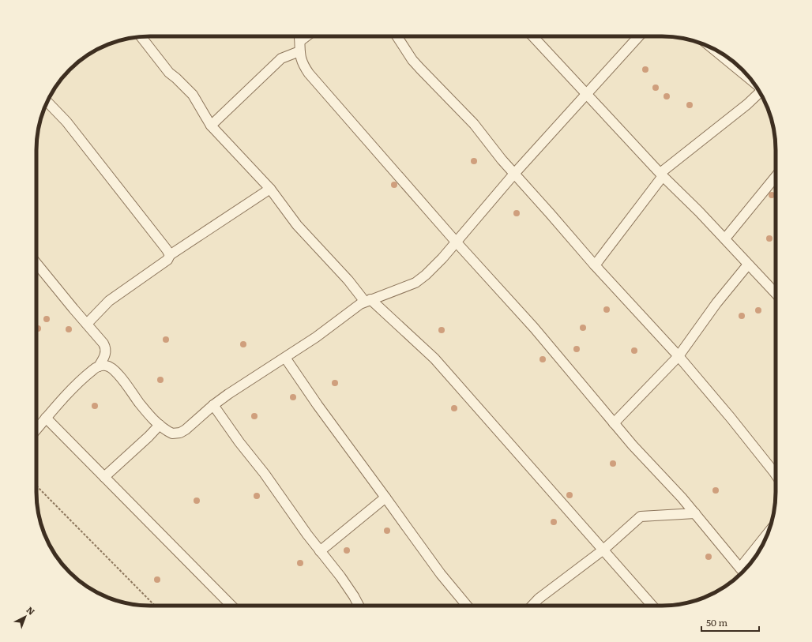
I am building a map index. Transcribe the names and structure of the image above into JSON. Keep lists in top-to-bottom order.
{
  "scale_bar": "50 m",
  "north": "top right"
}
